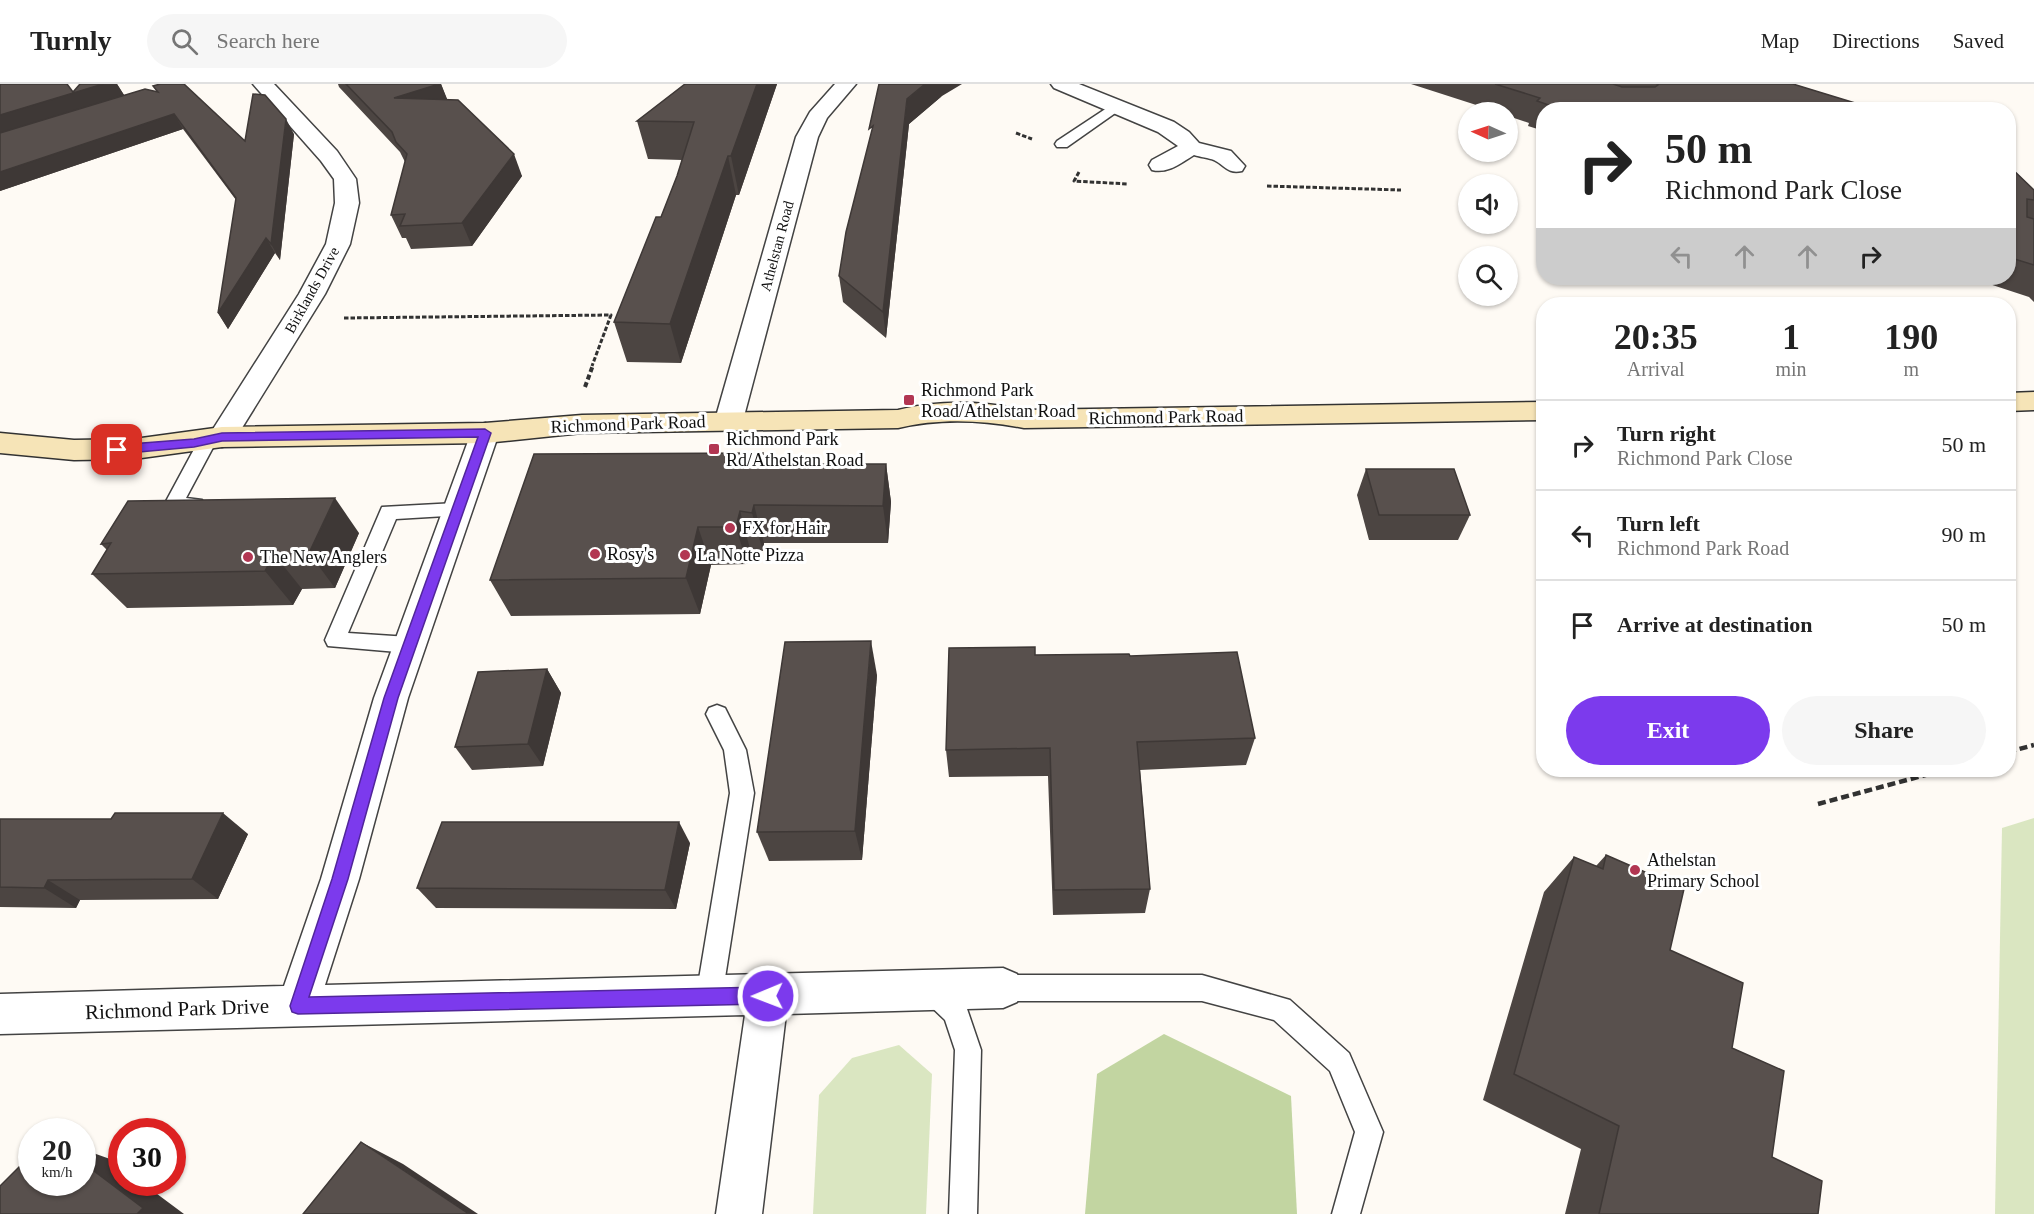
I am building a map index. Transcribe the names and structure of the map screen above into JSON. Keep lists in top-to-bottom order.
{
  "streets": {
    "street": [
      "Athelstan Road",
      "Birklands Drive",
      "Richmond Park Road",
      "Richmond Park Drive"
    ]
  },
  "crossings": [
    ["Athelstan Road", "Richmond Park Road"],
    ["Birklands Drive", "Richmond Park Road"]
  ],
  "places": {
    "transit": ["Richmond Park Road/Athelstan Road", "Richmond Park Rd/Athelstan Road"],
    "other": [
      "FX for Hair",
      "Rosy's",
      "La Notte Pizza",
      "The New Anglers",
      "Athelstan Primary School"
    ]
  },
  "north": "left",
  "page": {
    "header": "Turnly",
    "search": "Search here",
    "nav": ["Map", "Directions", "Saved"],
    "turn": ["50 m", "Richmond Park Close"],
    "eta": [
      "20:35",
      "Arrival",
      "1",
      "min",
      "190",
      "m"
    ],
    "list": [
      {
        "name": "Turn right",
        "note": "Richmond Park Close",
        "value": "50 m"
      },
      {
        "name": "Turn left",
        "note": "Richmond Park Road",
        "value": "90 m"
      },
      {
        "name": "Arrive at destination",
        "value": "50 m"
      }
    ],
    "buttons": ["Exit", "Share"],
    "speed": "20 km/h",
    "limit": "30"
  }
}
